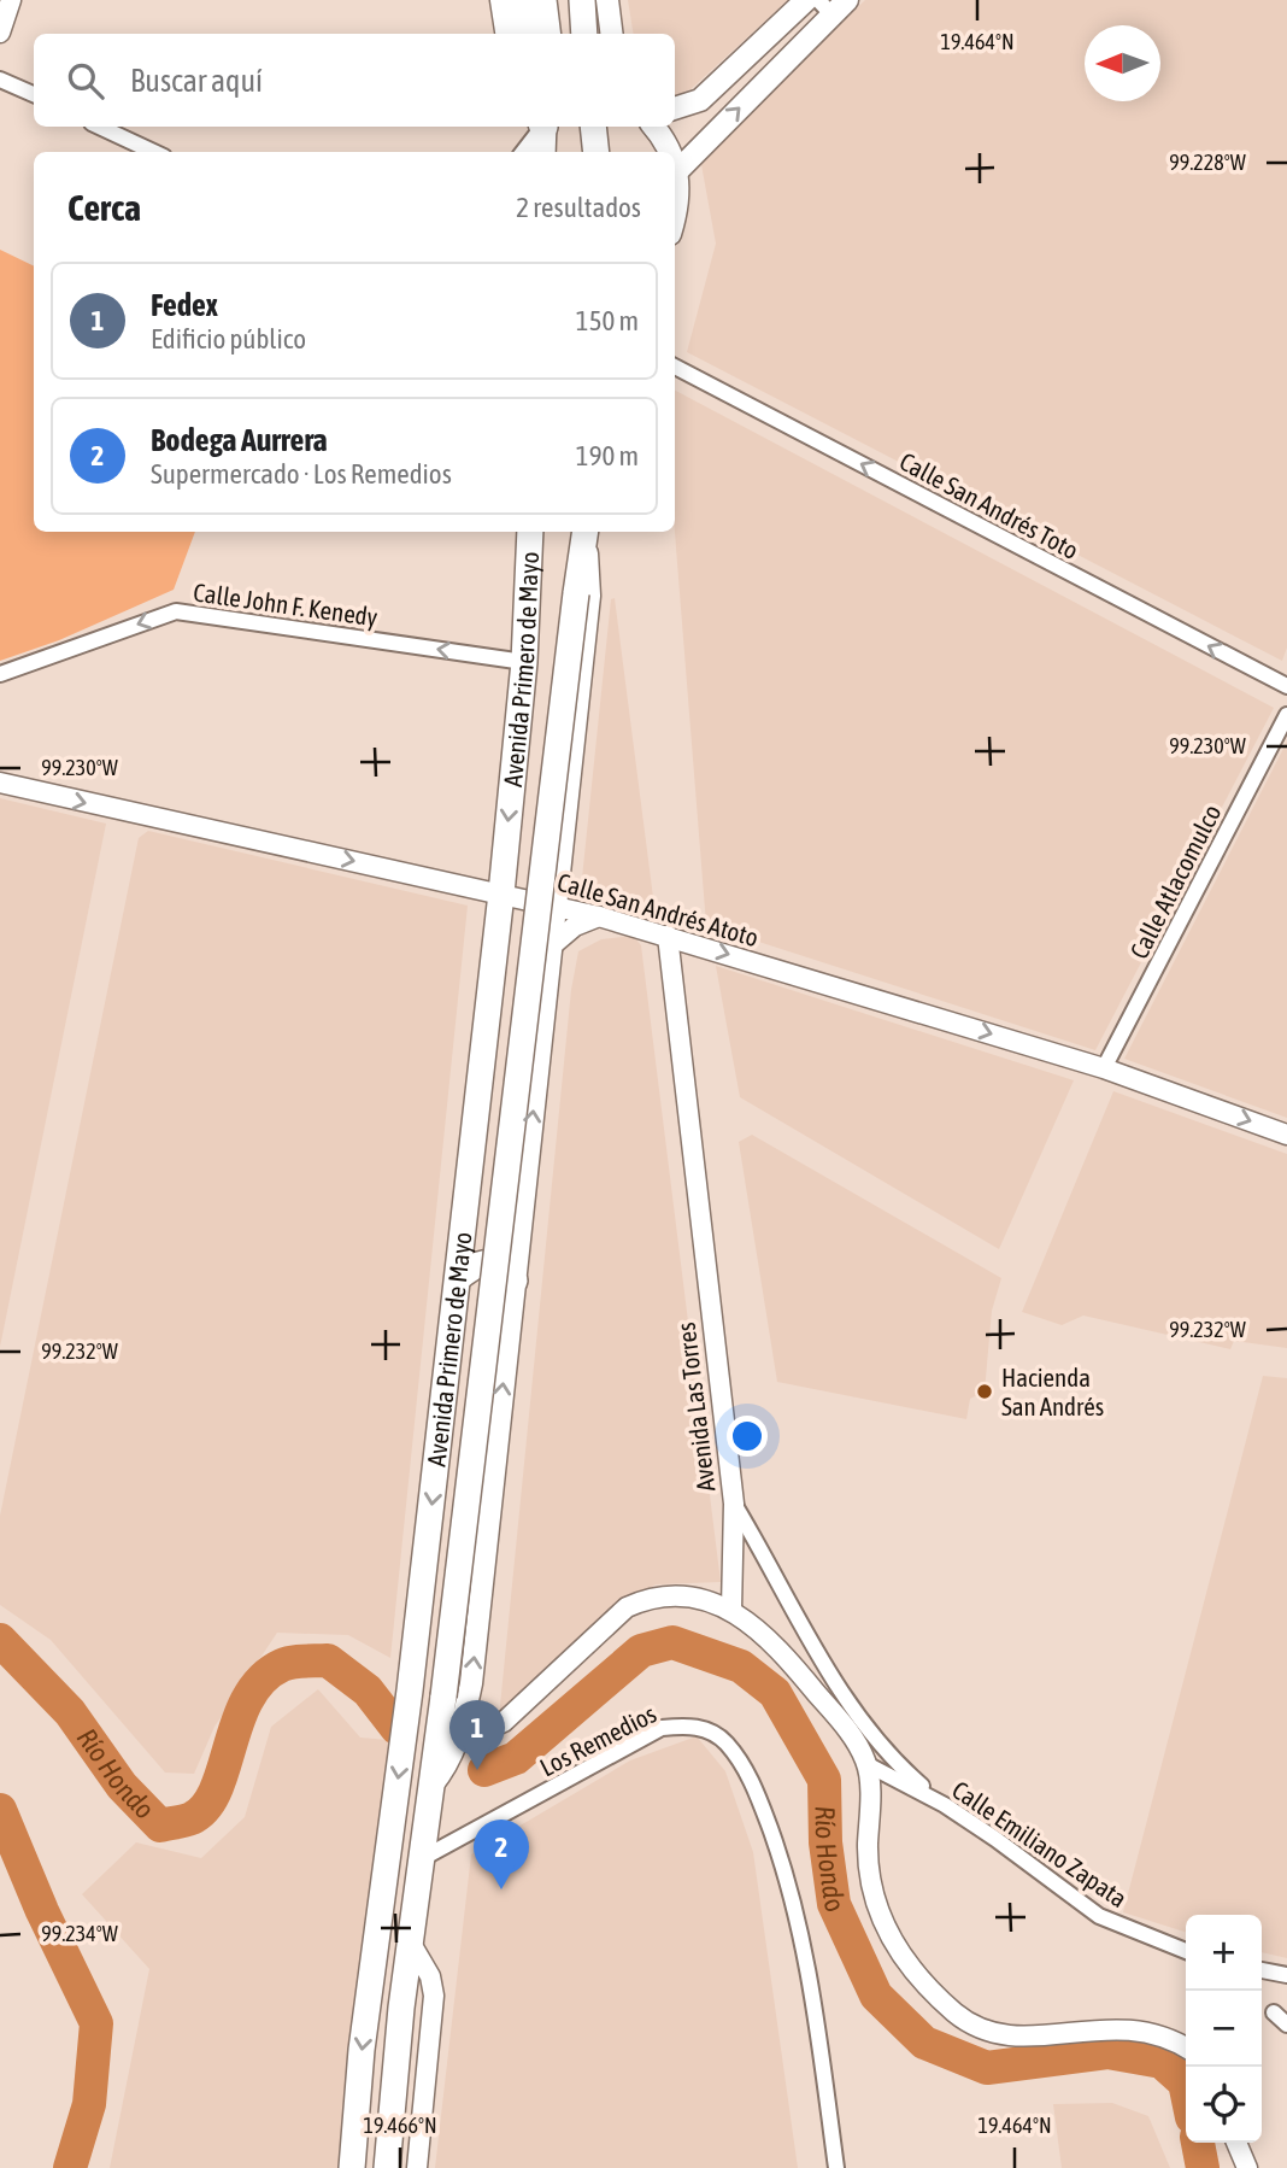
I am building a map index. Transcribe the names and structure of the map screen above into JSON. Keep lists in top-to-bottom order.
{
  "streets": {
    "highway": ["Avenida Primero de Mayo"],
    "street": [
      "Calle San Andrés Toto",
      "Calle John F. Kenedy",
      "Calle Atlacomulco",
      "Calle San Andrés Atoto",
      "Avenida Las Torres",
      "Los Remedios",
      "Calle Emiliano Zapata"
    ]
  },
  "crossings": [
    ["Calle John F. Kenedy", "Avenida Primero de Mayo"],
    ["Avenida Primero de Mayo", "Calle San Andrés Atoto"],
    ["Avenida Primero de Mayo", "Los Remedios"],
    ["Calle Atlacomulco", "Calle San Andrés Atoto"],
    ["Calle San Andrés Atoto", "Avenida Las Torres"],
    ["Avenida Las Torres", "Calle Emiliano Zapata"]
  ],
  "one_way": ["Calle San Andrés Toto", "Calle John F. Kenedy", "Calle San Andrés Atoto"],
  "water": ["Río Hondo"],
  "places": ["Hacienda San Andrés"],
  "north": "left",
  "page": {
    "search": "Buscar aquí",
    "heading": ["Cerca", "2 resultados"],
    "list": [
      {
        "mark": "1",
        "name": "Fedex",
        "note": "Edificio público",
        "value": "150 m"
      },
      {
        "mark": "2",
        "name": "Bodega Aurrera",
        "note": "Supermercado · Los Remedios",
        "value": "190 m"
      }
    ],
    "pins": ["1", "2"],
    "map_buttons": ["+", "−"]
  },
  "coordinates": [
    "19.464°N",
    "99.228°W",
    "99.230°W",
    "99.232°W",
    "99.234°W",
    "19.466°N"
  ]
}
